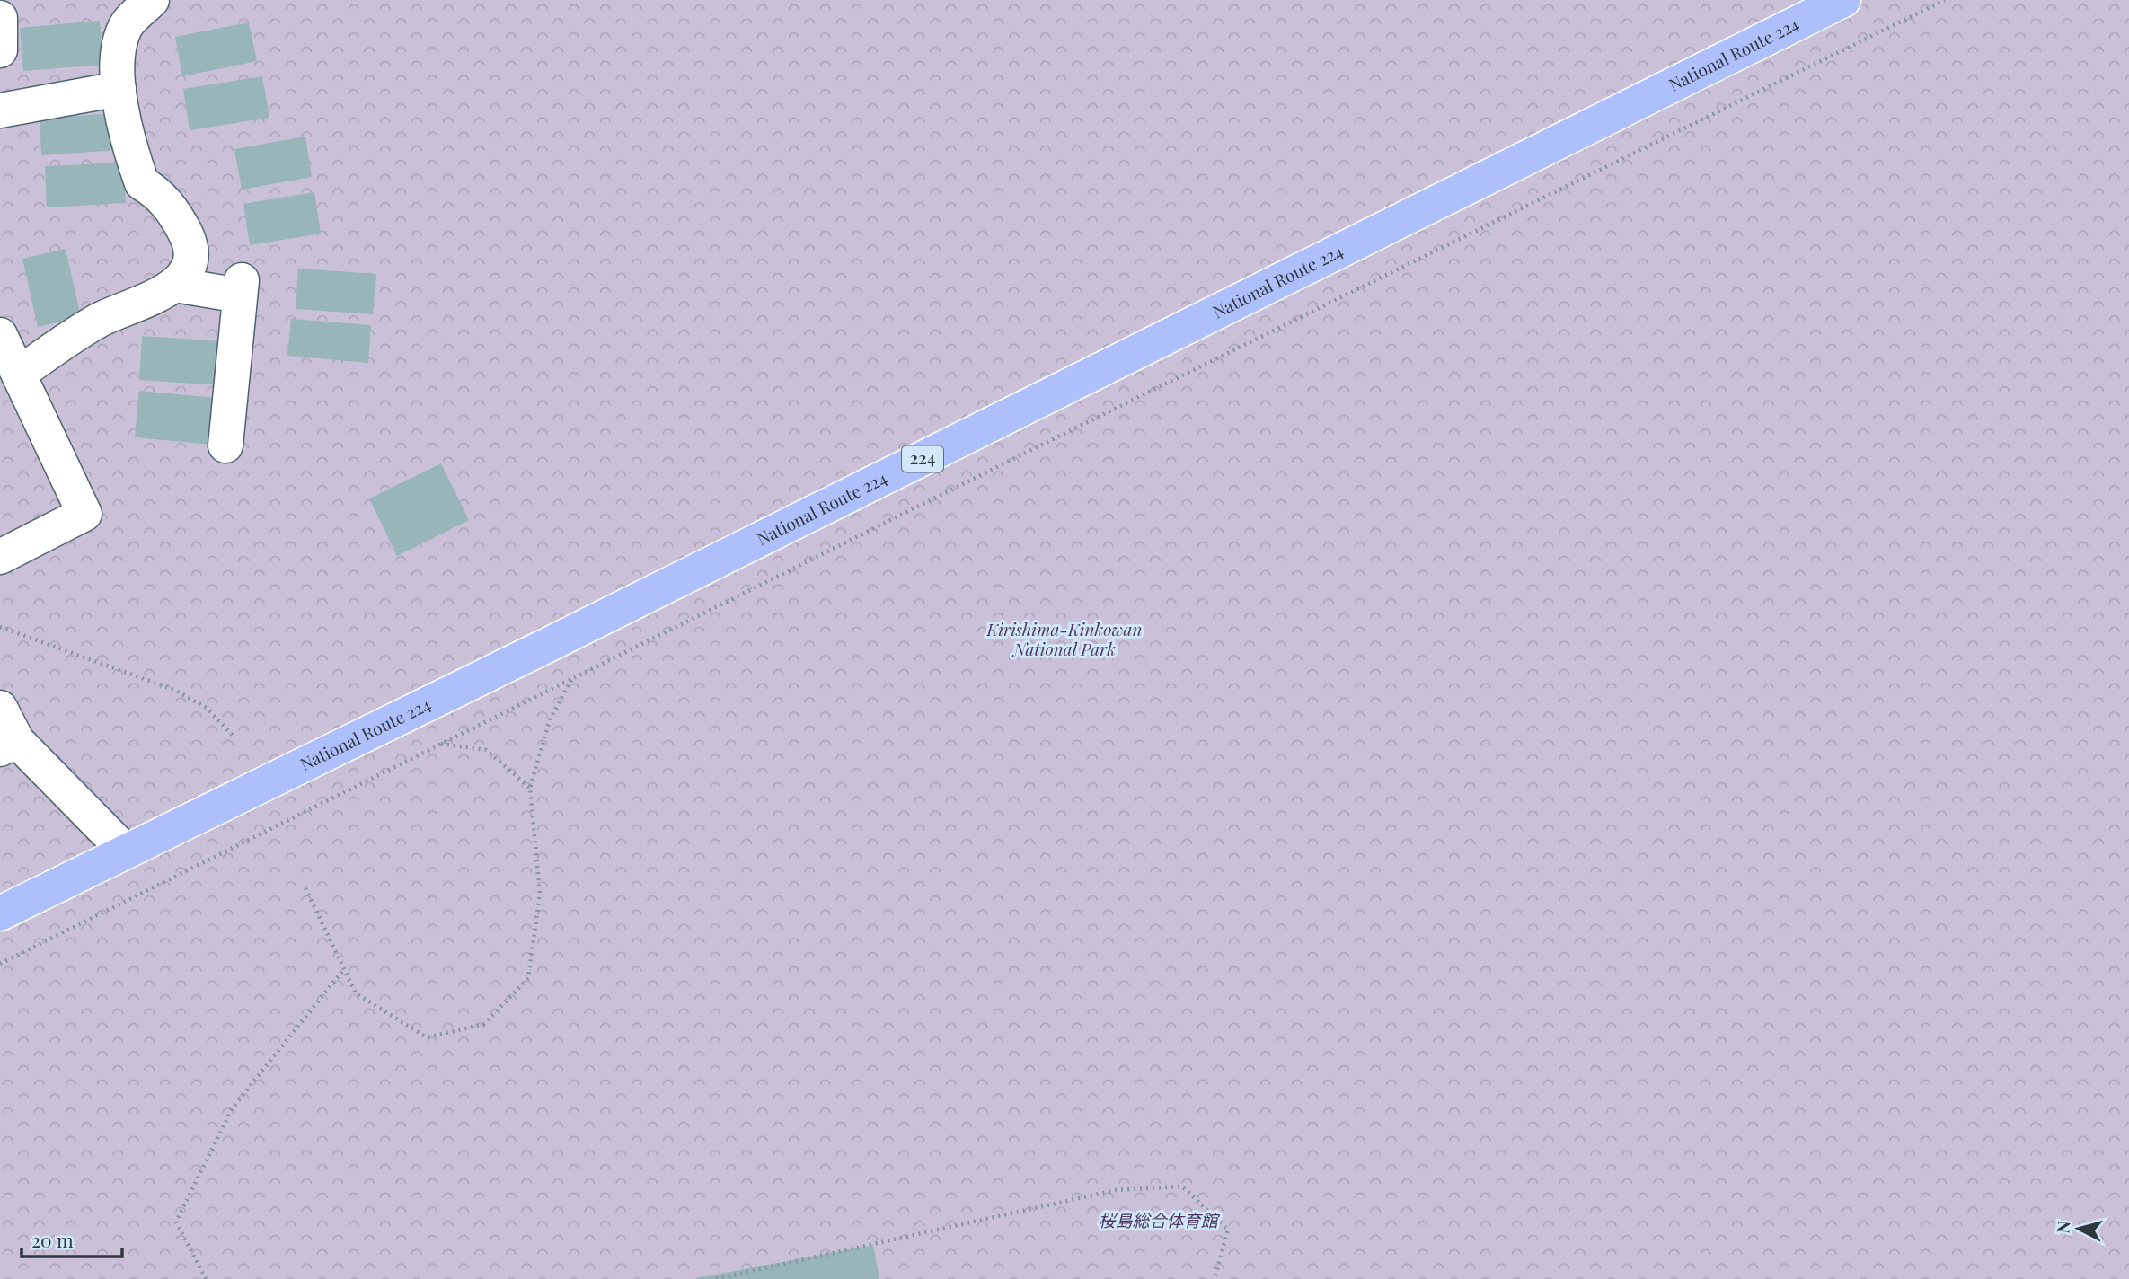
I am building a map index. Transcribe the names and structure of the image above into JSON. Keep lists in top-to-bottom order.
{
  "streets": {
    "highway": ["National Route 224", "224"]
  },
  "parks": ["Kirishima-Kinkowan National Park", "桜島総合体育館"],
  "scale_bar": "20 m",
  "north": "left"
}
